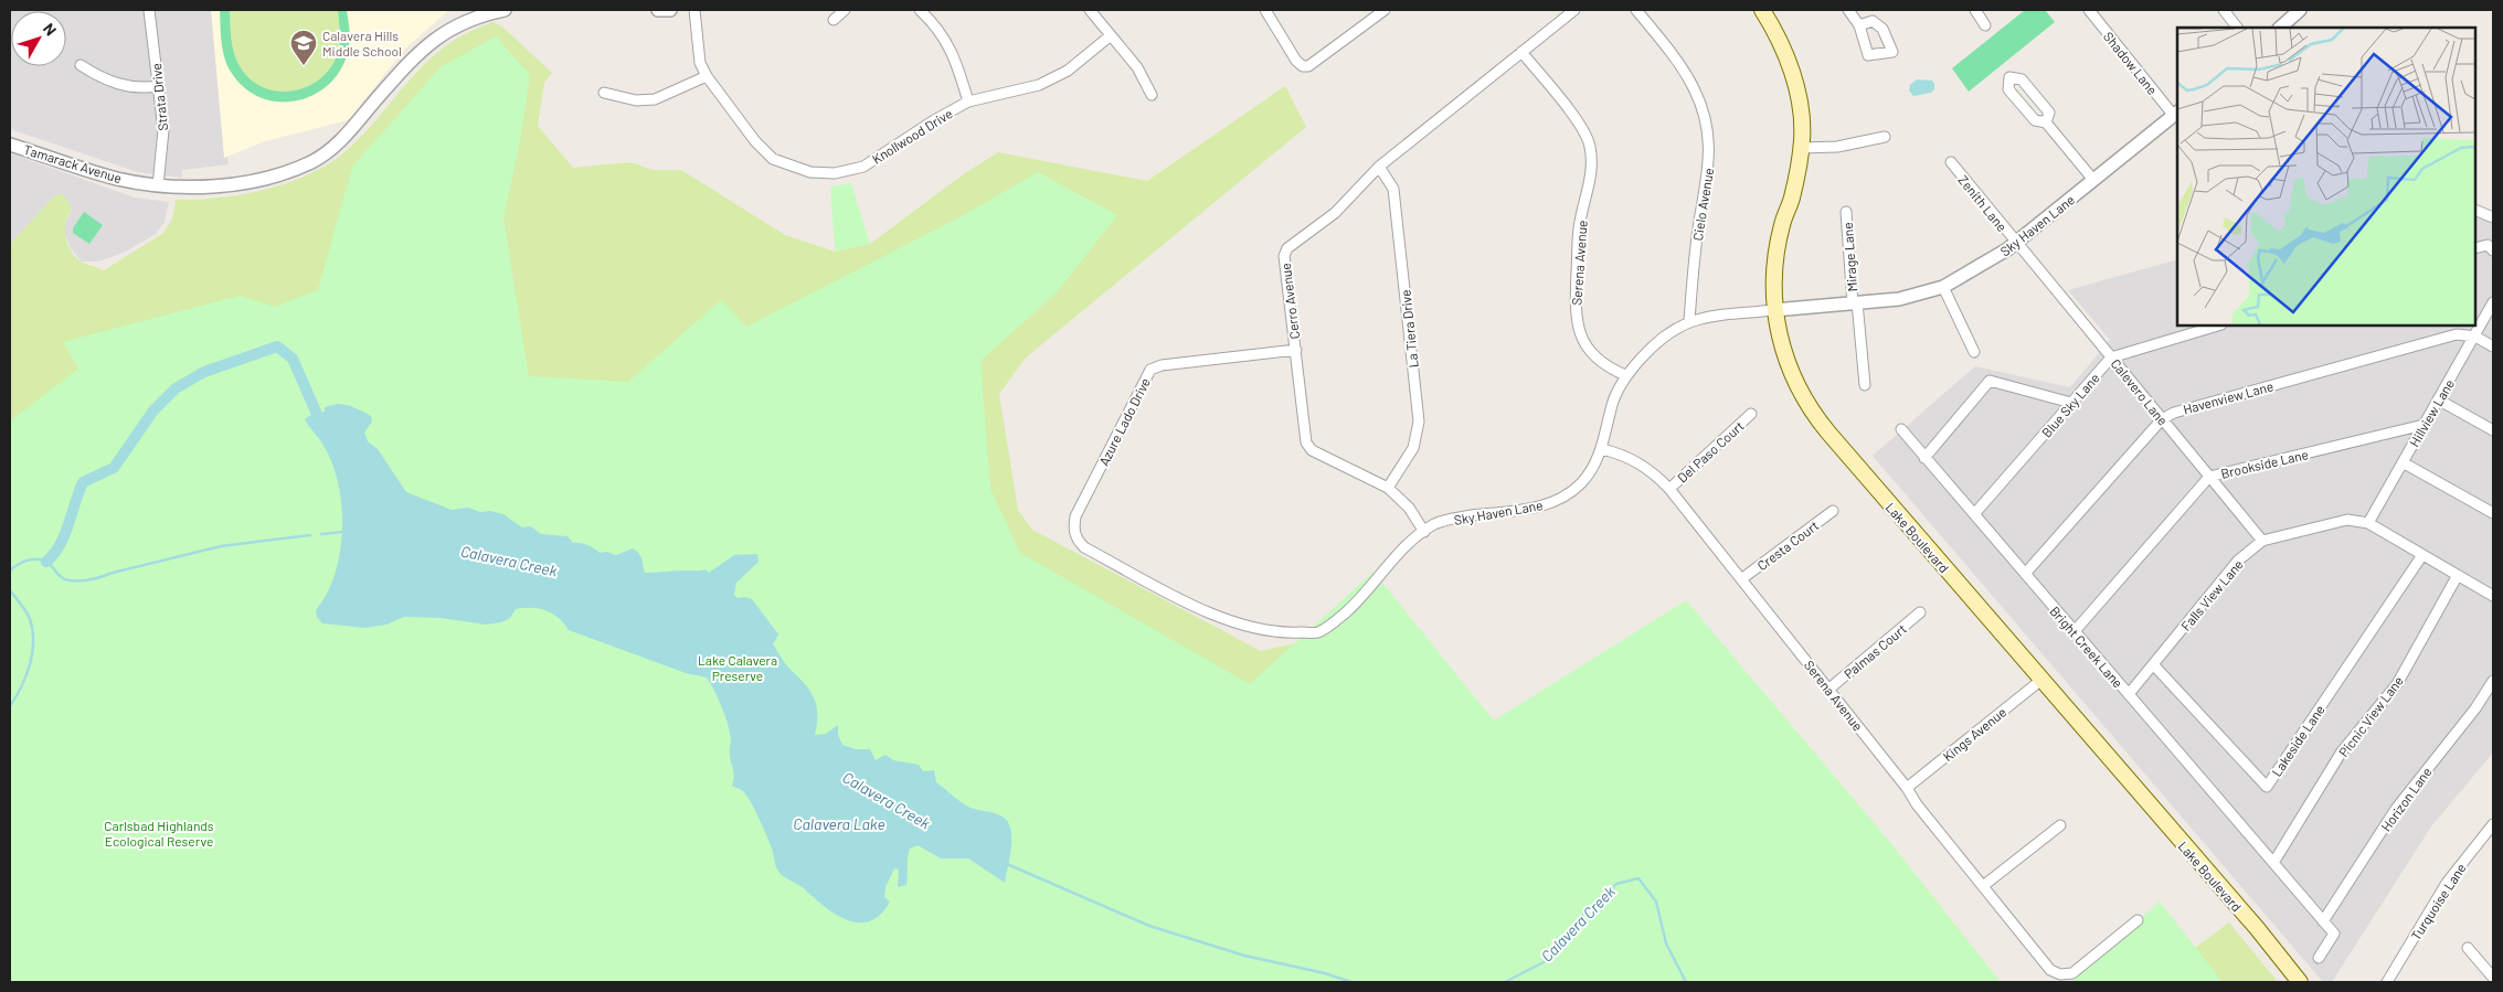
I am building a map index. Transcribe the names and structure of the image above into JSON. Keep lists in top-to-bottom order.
{
  "streets": {
    "main road": ["Lake Boulevard"],
    "street": [
      "Shadow Lane",
      "Strata Drive",
      "Knollwood Drive",
      "Tamarack Avenue",
      "Zenith Lane",
      "Cielo Avenue",
      "Sky Haven Lane",
      "Mirage Lane",
      "Serena Avenue",
      "Cerro Avenue",
      "La Tiera Drive",
      "Calevero Lane",
      "Havenview Lane",
      "Blue Sky Lane",
      "Hillview Lane",
      "Azure Lado Drive",
      "Del Paso Court",
      "Brookside Lane",
      "Cresta Court",
      "Falls View Lane",
      "Bright Creek Lane",
      "Palmas Court",
      "Picnic View Lane",
      "Kings Avenue",
      "Lakeside Lane",
      "Horizon Lane",
      "Turquoise Lane"
    ]
  },
  "crossings": [
    ["Shadow Lane", "Sky Haven Lane"],
    ["Strata Drive", "Tamarack Avenue"],
    ["Zenith Lane", "Sky Haven Lane"],
    ["Zenith Lane", "Calevero Lane"],
    ["Cielo Avenue", "Sky Haven Lane"],
    ["Sky Haven Lane", "Mirage Lane"],
    ["Sky Haven Lane", "Serena Avenue"],
    ["Sky Haven Lane", "Cerro Avenue"],
    ["Sky Haven Lane", "Calevero Lane"],
    ["Sky Haven Lane", "Azure Lado Drive"],
    ["Sky Haven Lane", "Lake Boulevard"],
    ["Serena Avenue", "Cerro Avenue"],
    ["Serena Avenue", "Del Paso Court"],
    ["Serena Avenue", "Cresta Court"],
    ["Serena Avenue", "Palmas Court"],
    ["Serena Avenue", "Kings Avenue"],
    ["Cerro Avenue", "La Tiera Drive"],
    ["Cerro Avenue", "Azure Lado Drive"],
    ["Calevero Lane", "Havenview Lane"],
    ["Calevero Lane", "Blue Sky Lane"],
    ["Calevero Lane", "Brookside Lane"],
    ["Calevero Lane", "Falls View Lane"],
    ["Havenview Lane", "Hillview Lane"],
    ["Havenview Lane", "Bright Creek Lane"],
    ["Blue Sky Lane", "Bright Creek Lane"],
    ["Hillview Lane", "Brookside Lane"],
    ["Hillview Lane", "Falls View Lane"],
    ["Brookside Lane", "Bright Creek Lane"],
    ["Lake Boulevard", "Kings Avenue"],
    ["Falls View Lane", "Bright Creek Lane"],
    ["Falls View Lane", "Picnic View Lane"],
    ["Falls View Lane", "Lakeside Lane"],
    ["Bright Creek Lane", "Picnic View Lane"],
    ["Bright Creek Lane", "Horizon Lane"]
  ],
  "water": ["Calavera Creek", "Calavera Lake"],
  "parks": ["Lake Calavera Preserve", "Carlsbad Highlands Ecological Reserve"],
  "places": {
    "school or university": ["Calavera Hills Middle School"]
  },
  "north": "top right"
}
